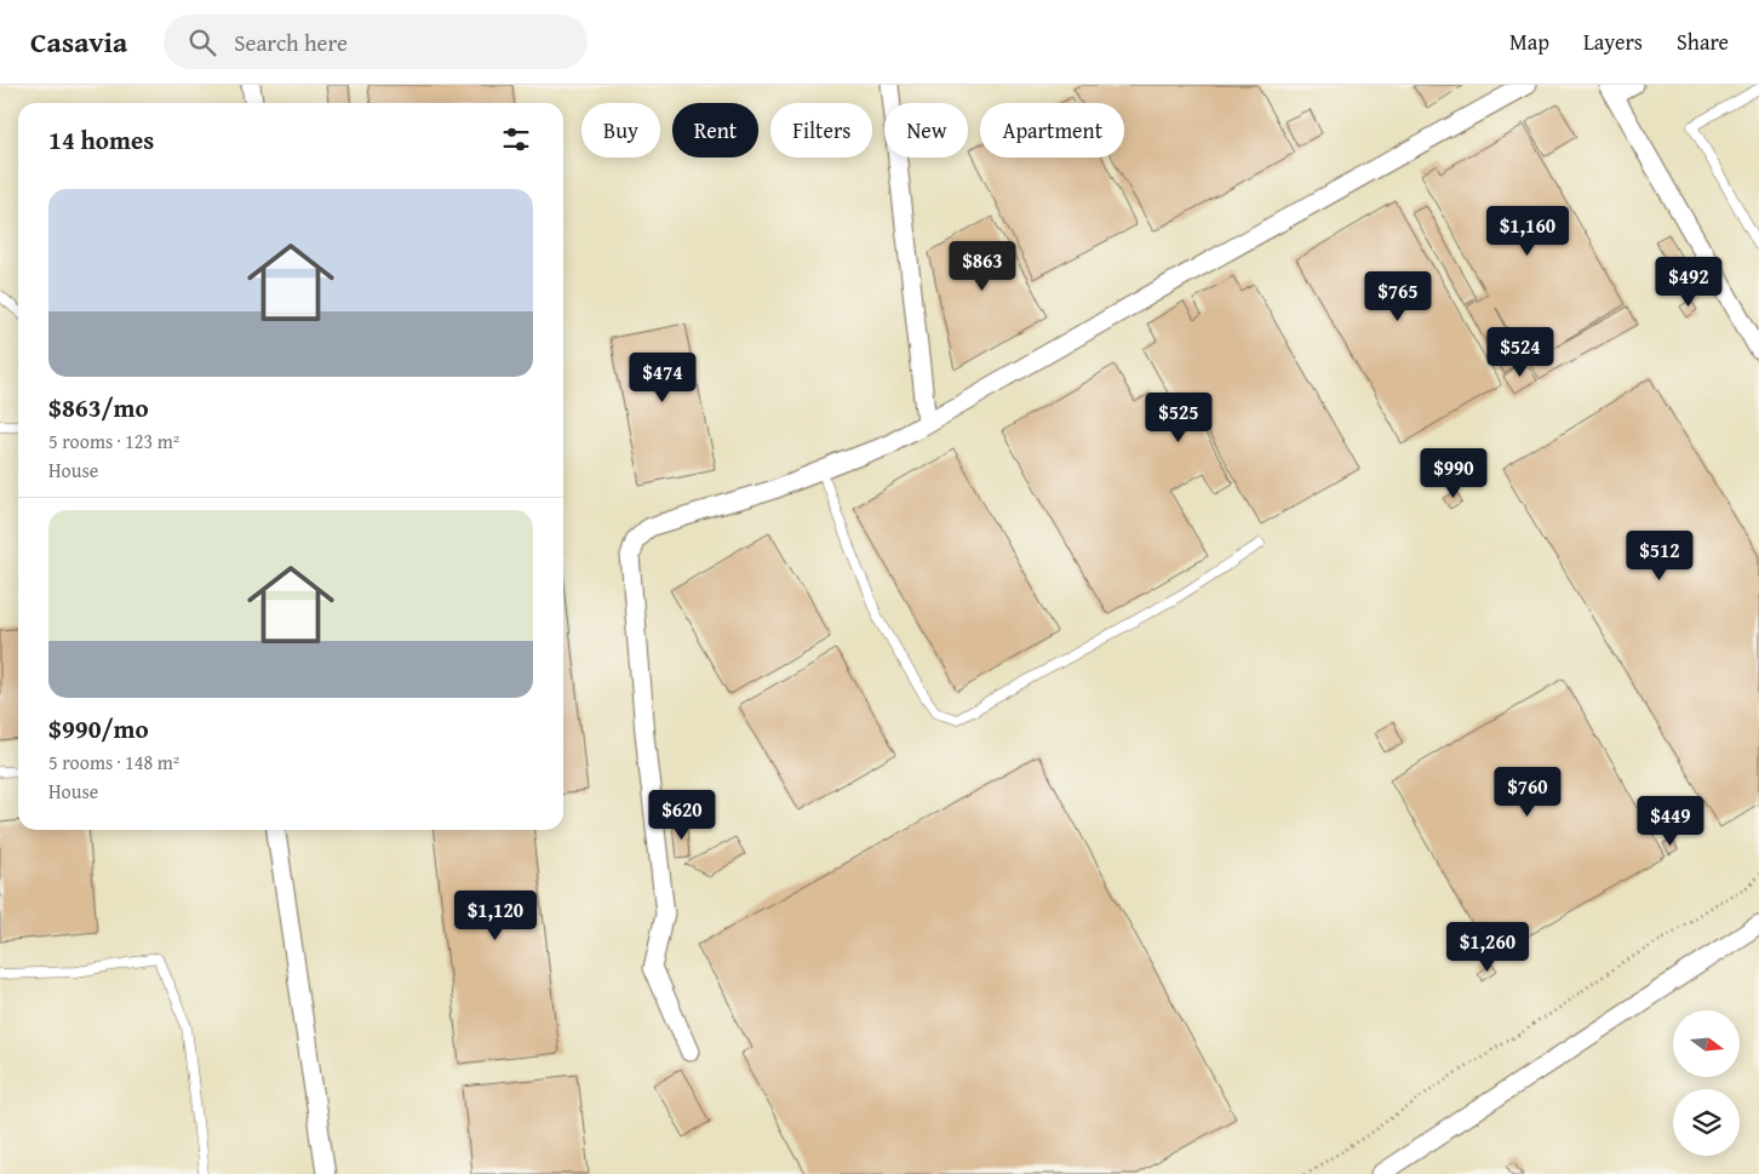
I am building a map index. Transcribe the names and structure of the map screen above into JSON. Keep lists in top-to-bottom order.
{
  "north": "right",
  "page": {
    "header": "Casavia",
    "search": "Search here",
    "nav": ["Map", "Layers", "Share"],
    "chip": [
      "Buy",
      "Rent",
      "Filters",
      "New",
      "Apartment"
    ],
    "heading": "14 homes",
    "list": [
      {
        "name": "$863/mo",
        "note": "5 rooms · 123 m² · House"
      },
      {
        "name": "$990/mo",
        "note": "5 rooms · 148 m² · House"
      }
    ],
    "price": [
      "$1,160",
      "$863",
      "$492",
      "$765",
      "$524",
      "$474",
      "$525",
      "$990",
      "$512",
      "$760",
      "$620",
      "$449",
      "$1,120",
      "$1,260"
    ]
  }
}
